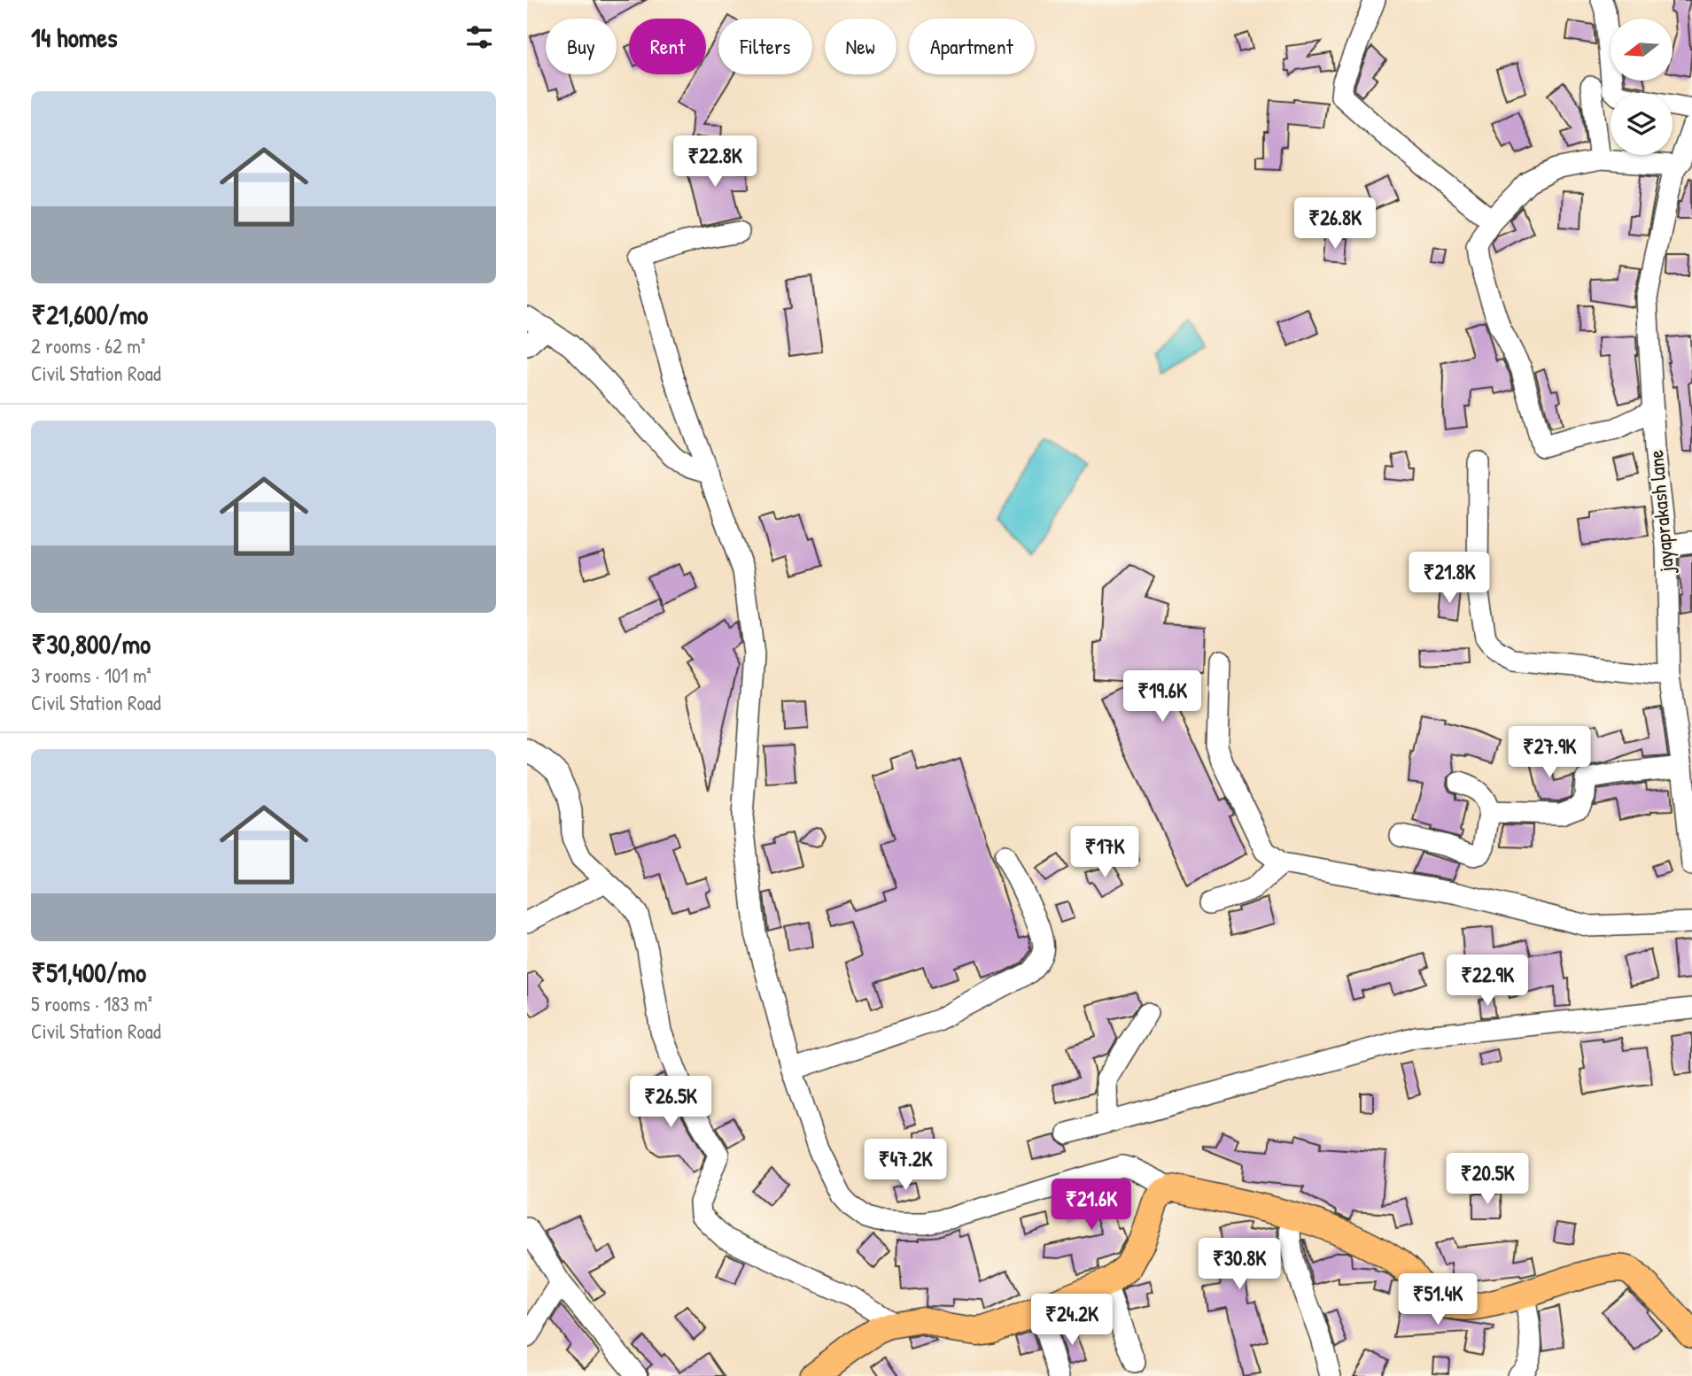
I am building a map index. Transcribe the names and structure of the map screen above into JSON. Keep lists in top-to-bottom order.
{
  "streets": {
    "street": ["jayaprakash lane"]
  },
  "north": "left",
  "page": {
    "heading": "14 homes",
    "chip": [
      "Buy",
      "Rent",
      "Filters",
      "New",
      "Apartment"
    ],
    "list": [
      {
        "name": "₹21,600/mo",
        "note": "2 rooms · 62 m² · Civil Station Road"
      },
      {
        "name": "₹30,800/mo",
        "note": "3 rooms · 101 m² · Civil Station Road"
      },
      {
        "name": "₹51,400/mo",
        "note": "5 rooms · 183 m² · Civil Station Road"
      }
    ],
    "price": [
      "₹22.8K",
      "₹26.8K",
      "₹21.8K",
      "₹19.6K",
      "₹27.9K",
      "₹17K",
      "₹22.9K",
      "₹26.5K",
      "₹47.2K",
      "₹20.5K",
      "₹21.6K",
      "₹30.8K",
      "₹51.4K",
      "₹24.2K"
    ]
  }
}
